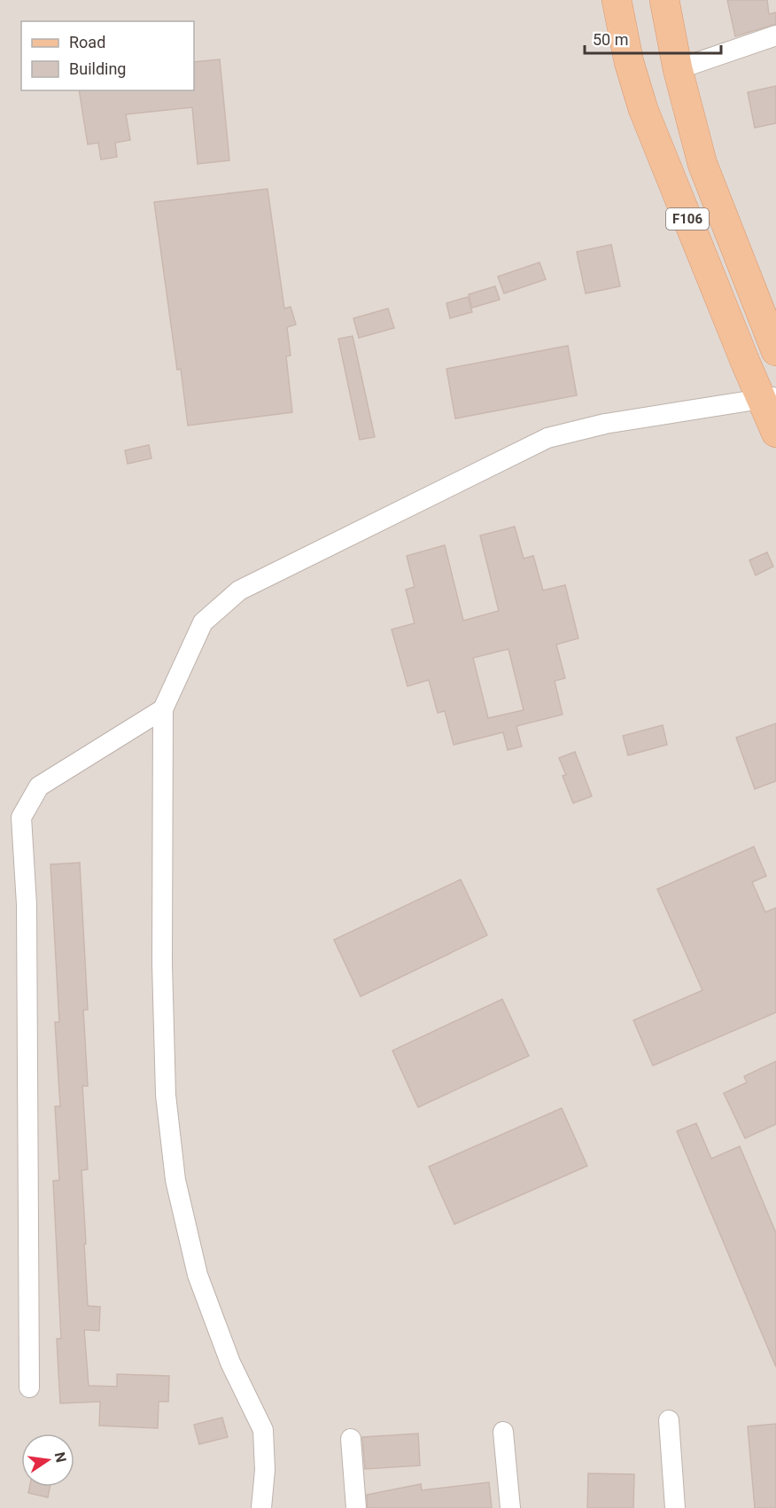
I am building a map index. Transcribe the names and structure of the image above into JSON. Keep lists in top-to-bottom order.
{
  "streets": {
    "main road": ["F106"]
  },
  "legend": ["Road", "Building"],
  "scale_bar": "50 m",
  "north": "right"
}
